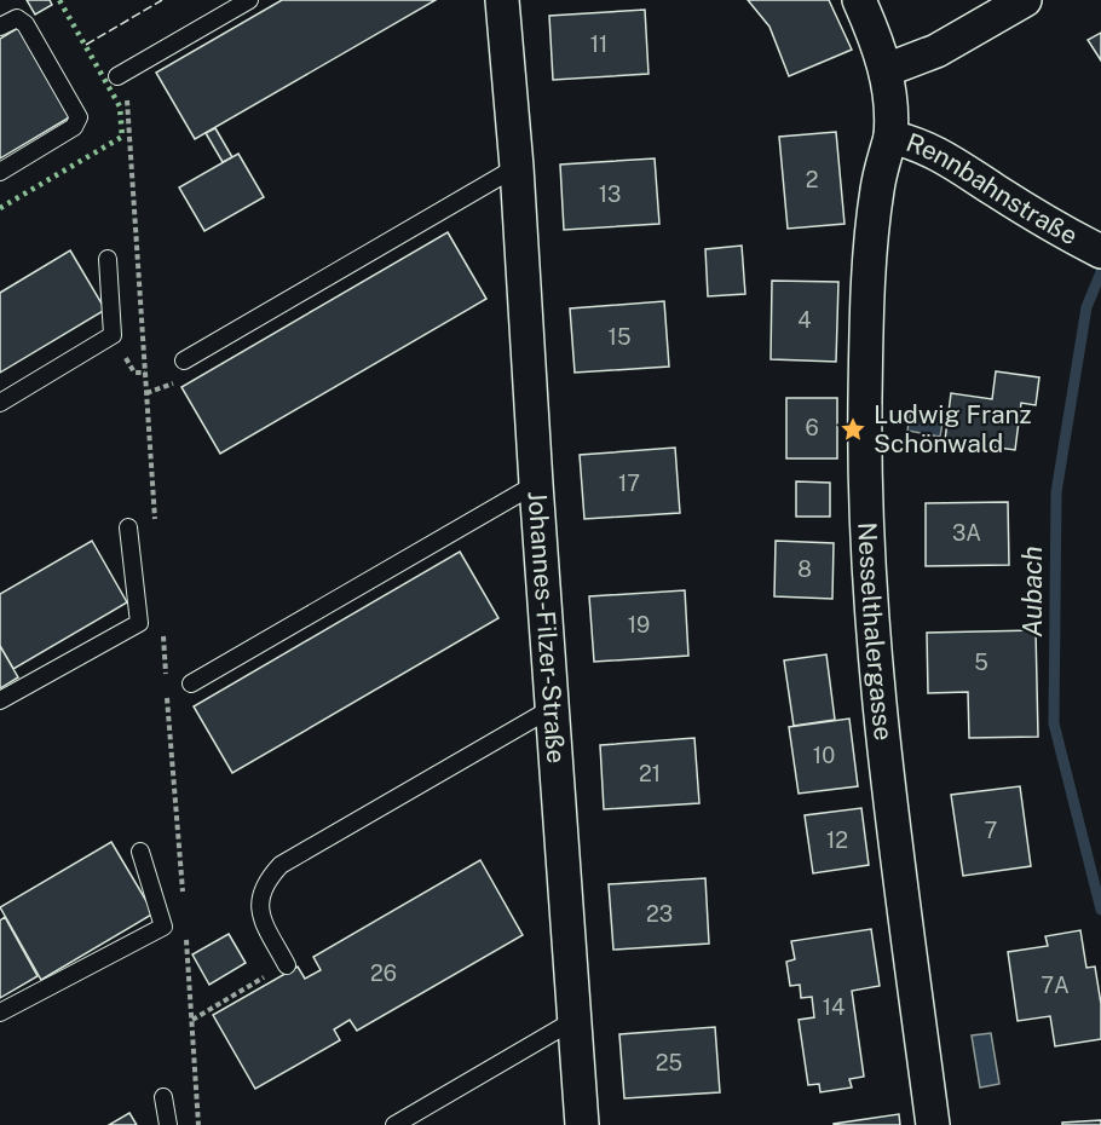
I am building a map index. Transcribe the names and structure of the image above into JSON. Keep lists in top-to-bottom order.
{
  "streets": {
    "street": ["Rennbahnstraße", "Johannes-Filzer-Straße", "Nesselthalergasse"]
  },
  "crossings": [
    ["Rennbahnstraße", "Nesselthalergasse"]
  ],
  "water": ["Aubach"],
  "places": {
    "place": ["Ludwig Franz Schönwald"]
  },
  "house_numbers": [
    "11",
    "2",
    "13",
    "4",
    "15",
    "6",
    "17",
    "3A",
    "8",
    "19",
    "5",
    "10",
    "21",
    "7",
    "12",
    "23",
    "26",
    "7A",
    "14",
    "25"
  ]
}
